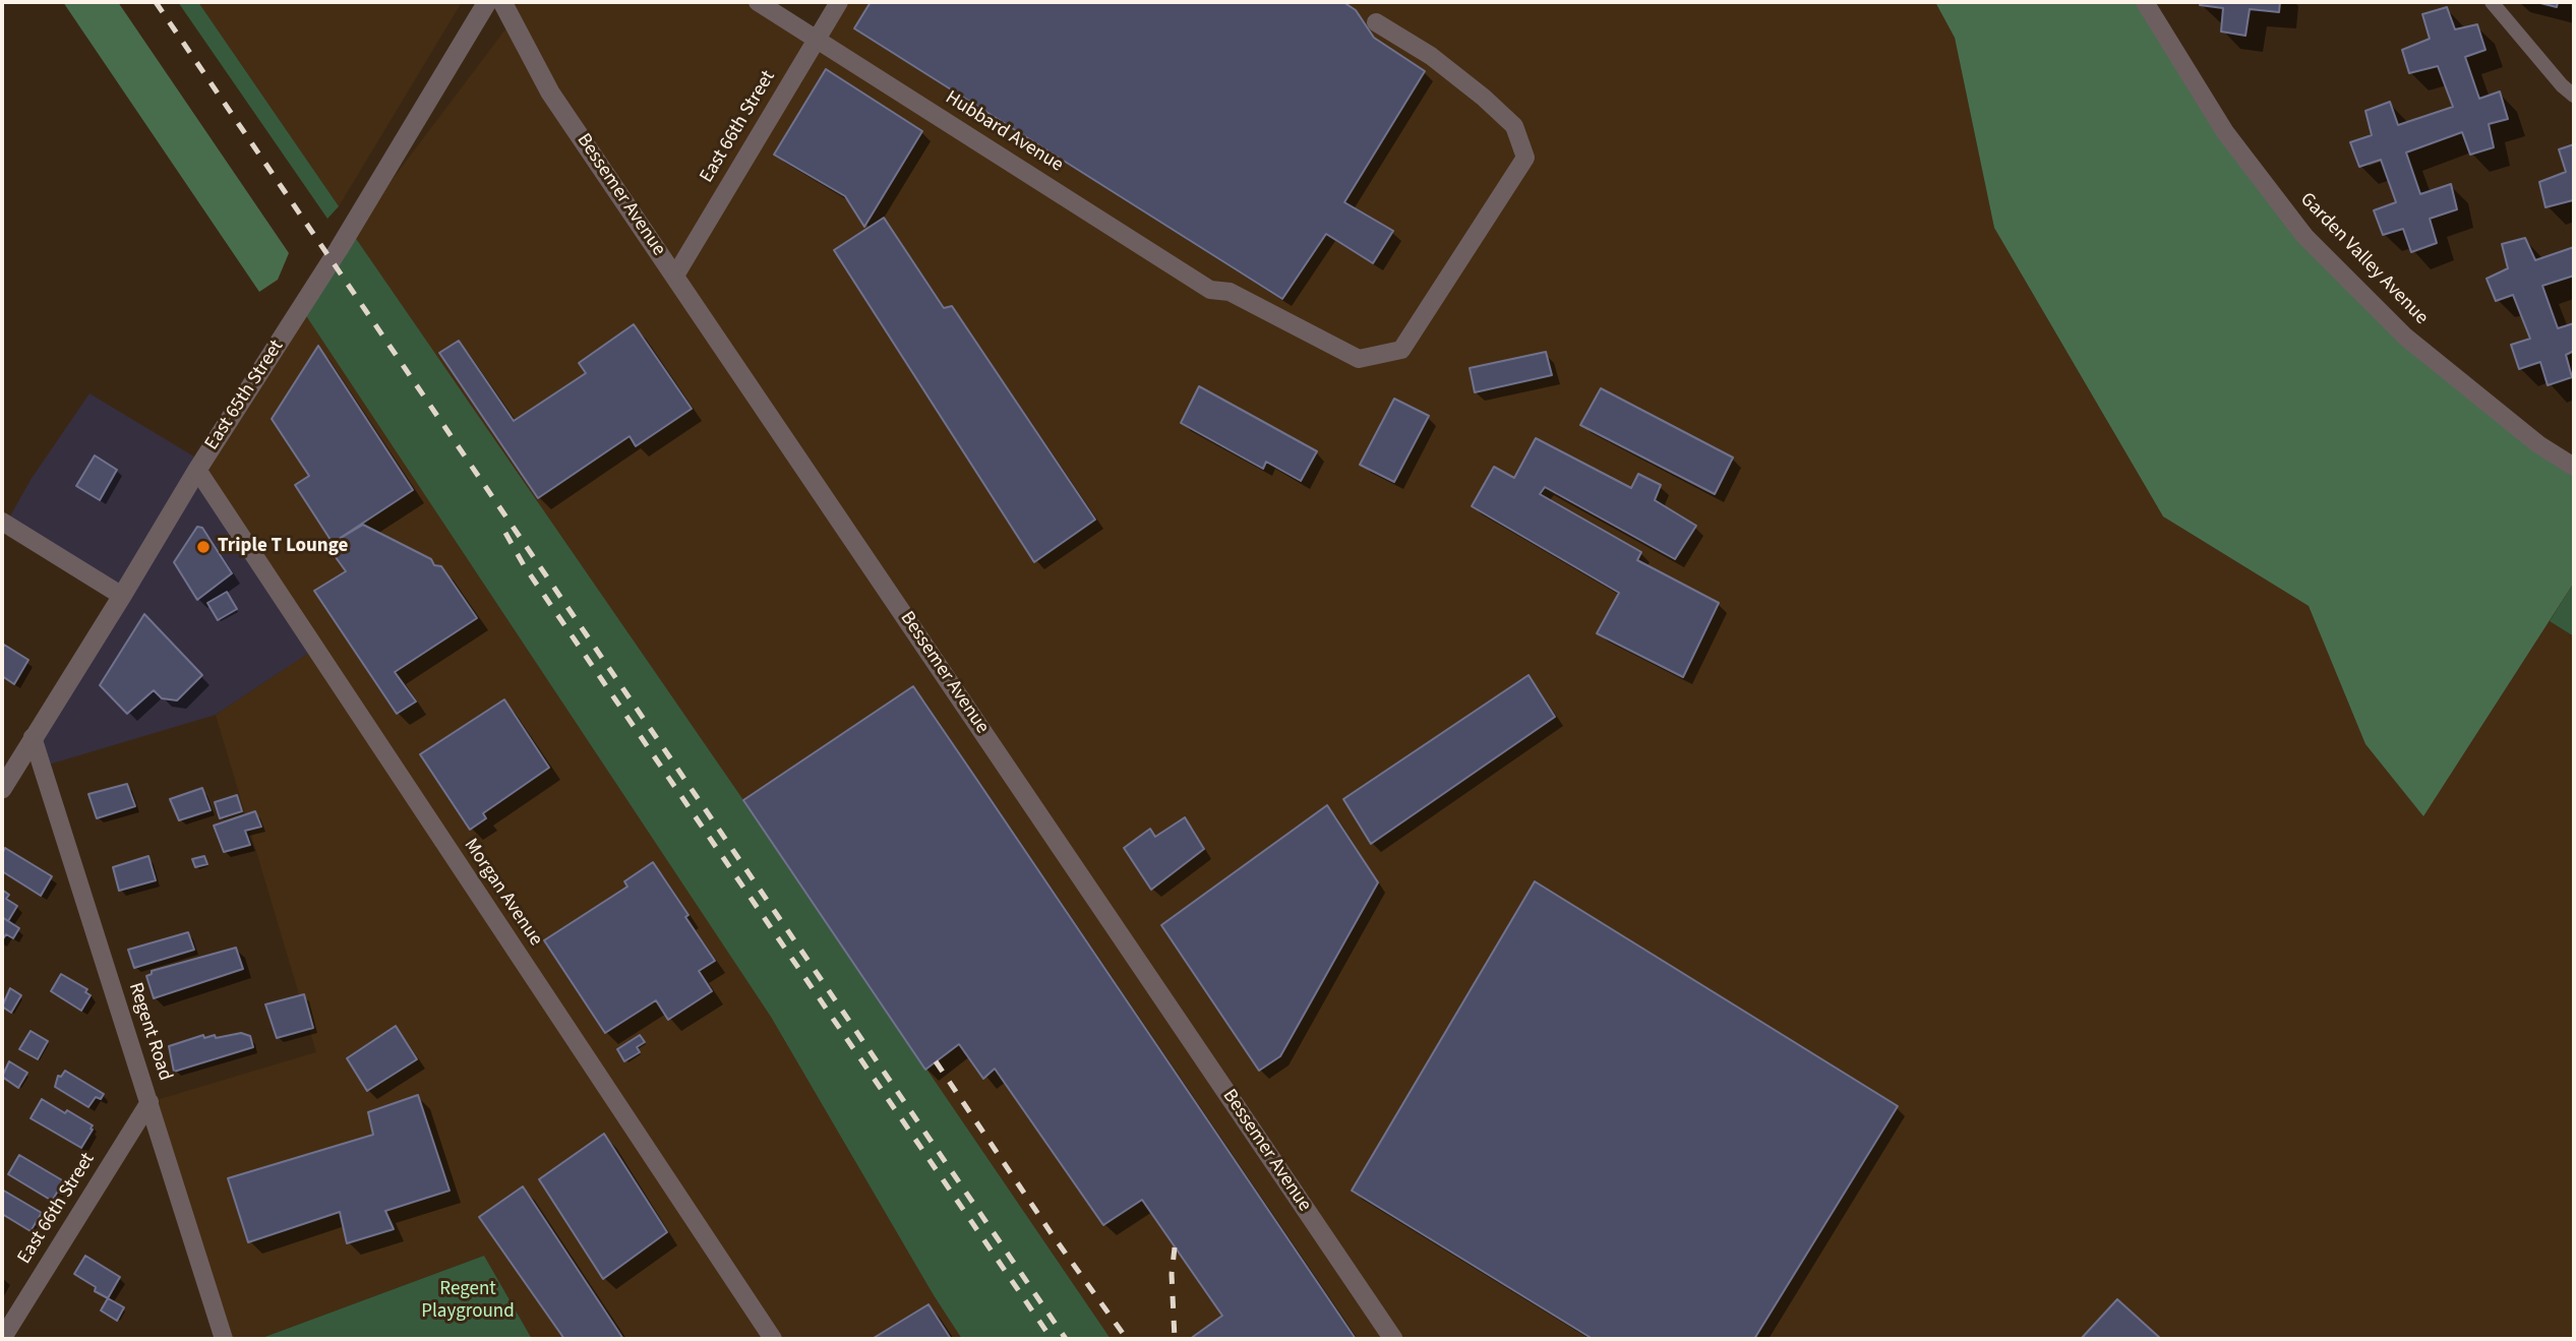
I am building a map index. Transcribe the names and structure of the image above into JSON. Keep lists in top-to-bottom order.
{
  "streets": {
    "street": [
      "East 66th Street",
      "Hubbard Avenue",
      "Bessemer Avenue",
      "Garden Valley Avenue",
      "East 65th Street",
      "Morgan Avenue",
      "Regent Road"
    ]
  },
  "crossings": [
    ["East 66th Street", "Hubbard Avenue"],
    ["East 66th Street", "Bessemer Avenue"],
    ["East 66th Street", "Regent Road"],
    ["East 65th Street", "Morgan Avenue"],
    ["East 65th Street", "Regent Road"]
  ],
  "parks": ["Regent Playground"],
  "places": ["Triple T Lounge"]
}
